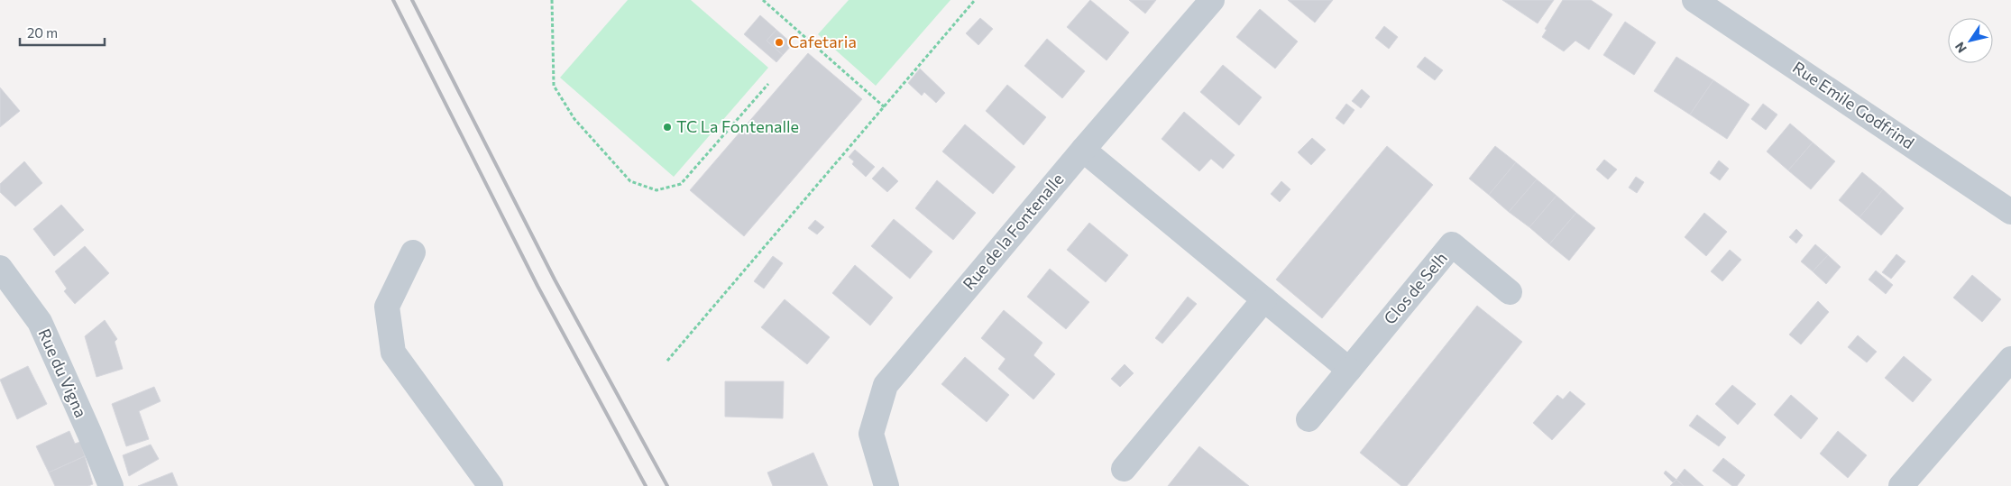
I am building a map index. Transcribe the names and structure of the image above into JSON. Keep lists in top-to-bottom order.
{
  "streets": {
    "street": [
      "Rue Emile Godfrind",
      "Rue de la Fontenalle",
      "Clos de Selh",
      "Rue du Vigna"
    ]
  },
  "places": ["Cafetaria", "TC La Fontenalle"],
  "scale_bar": "20 m",
  "north": "bottom left"
}
